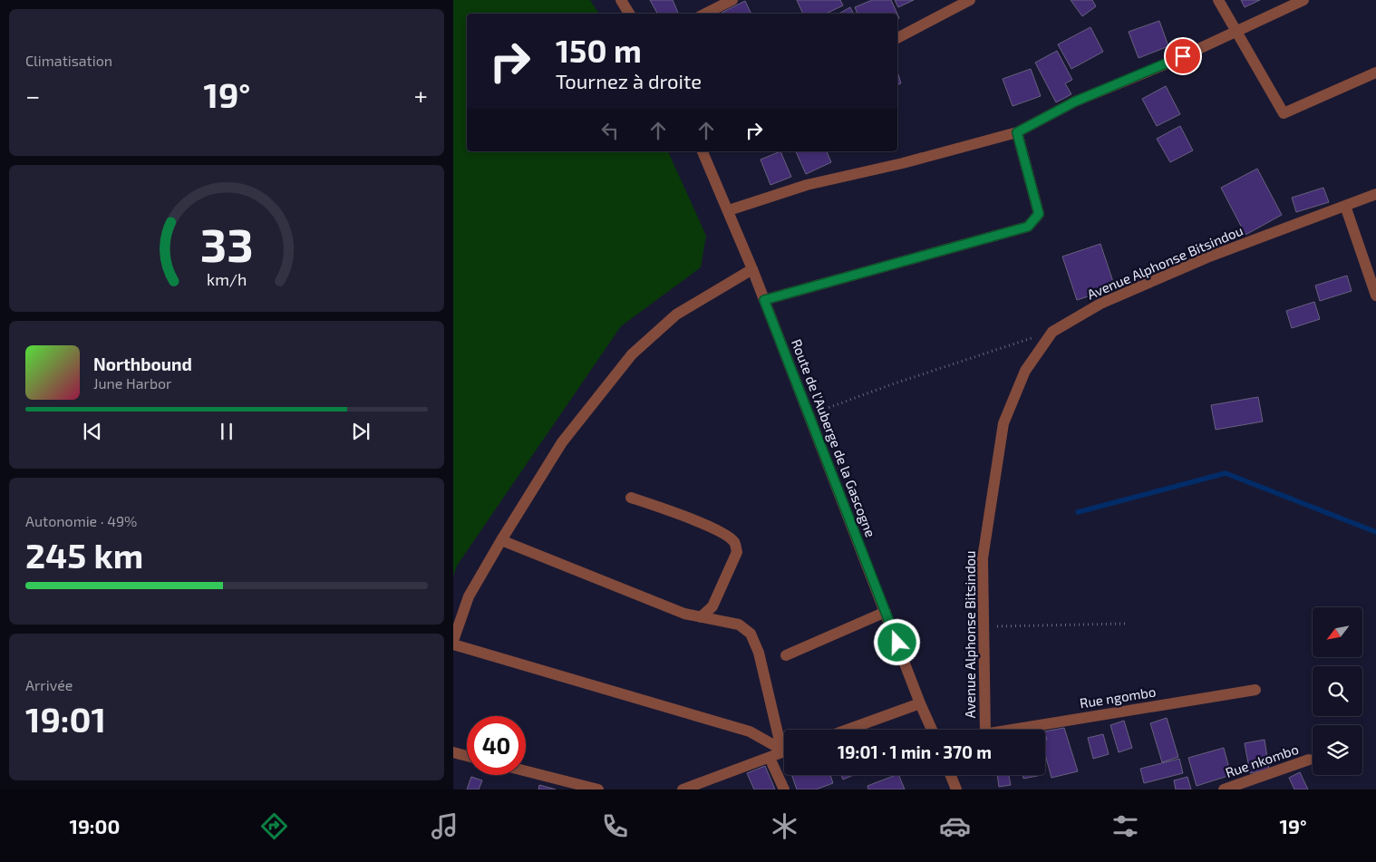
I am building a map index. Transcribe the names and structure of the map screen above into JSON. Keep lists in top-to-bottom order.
{
  "streets": {
    "street": [
      "Avenue Alphonse Bitsindou",
      "Route de l'Auberge de la Gascogne",
      "Rue ngombo",
      "Rue nkombo"
    ]
  },
  "north": "bottom left",
  "page": {
    "tile": [
      "Climatisation",
      ["Autonomie · 49%", "245 km"],
      ["Arrivée", "19:01"]
    ],
    "turn": ["150 m", "Tournez à droite"],
    "heat": ["−", "19°", "+"],
    "song": ["Northbound", "June Harbor"],
    "limit": "40",
    "trip": "19:01 · 1 min · 370 m",
    "tabs": ["19:00", "19°"],
    "gauge": ["33", "km/h"]
  }
}
